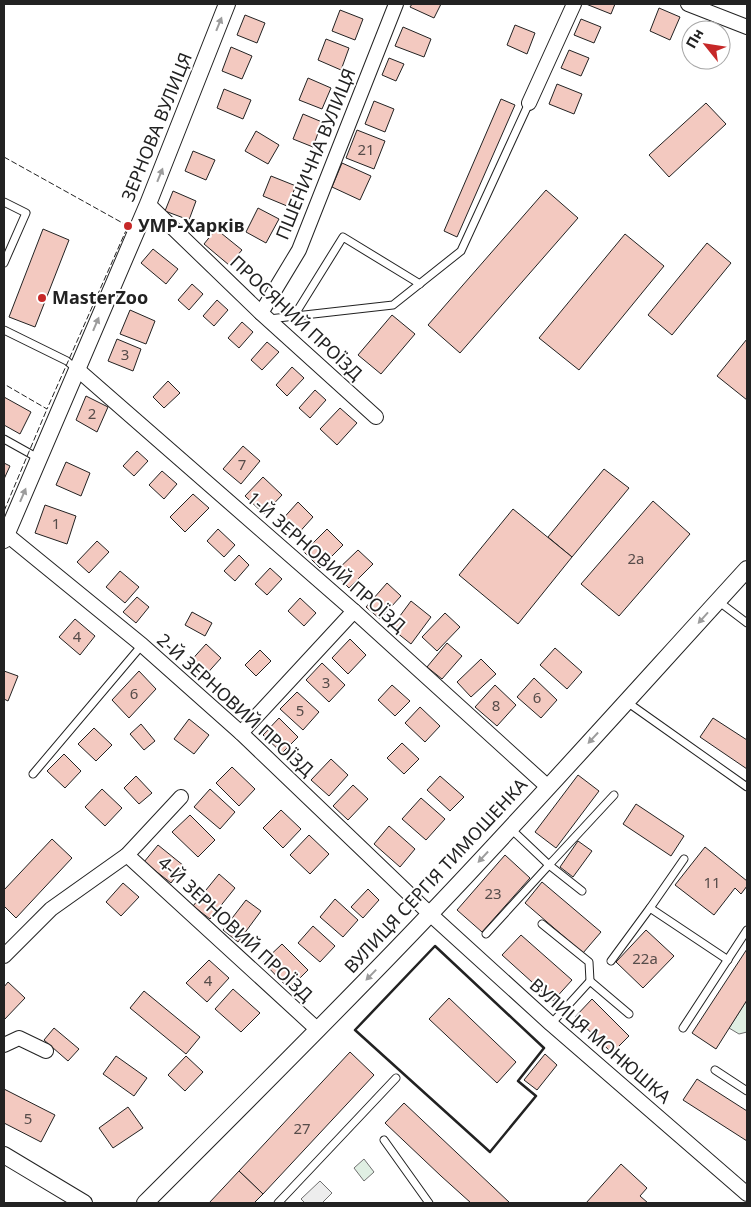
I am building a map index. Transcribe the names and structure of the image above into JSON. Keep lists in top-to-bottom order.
{
  "streets": {
    "street": [
      "ЗЕРНОВА ВУЛИЦЯ",
      "ПШЕНИЧНА ВУЛИЦЯ",
      "ПРОСЯНИЙ ПРОЇЗД",
      "1-Й ЗЕРНОВИЙ ПРОЇЗД",
      "2-Й ЗЕРНОВИЙ ПРОЇЗД",
      "ВУЛИЦЯ СЕРГІЯ ТИМОШЕНКА",
      "4-Й ЗЕРНОВИЙ ПРОЇЗД",
      "ВУЛИЦЯ МОНЮШКА"
    ]
  },
  "crossings": [
    ["ЗЕРНОВА ВУЛИЦЯ", "ПРОСЯНИЙ ПРОЇЗД"],
    ["ЗЕРНОВА ВУЛИЦЯ", "1-Й ЗЕРНОВИЙ ПРОЇЗД"],
    ["ЗЕРНОВА ВУЛИЦЯ", "2-Й ЗЕРНОВИЙ ПРОЇЗД"],
    ["ПШЕНИЧНА ВУЛИЦЯ", "ПРОСЯНИЙ ПРОЇЗД"],
    ["1-Й ЗЕРНОВИЙ ПРОЇЗД", "ВУЛИЦЯ СЕРГІЯ ТИМОШЕНКА"],
    ["2-Й ЗЕРНОВИЙ ПРОЇЗД", "ВУЛИЦЯ СЕРГІЯ ТИМОШЕНКА"],
    ["2-Й ЗЕРНОВИЙ ПРОЇЗД", "ВУЛИЦЯ МОНЮШКА"],
    ["ВУЛИЦЯ СЕРГІЯ ТИМОШЕНКА", "4-Й ЗЕРНОВИЙ ПРОЇЗД"],
    ["ВУЛИЦЯ СЕРГІЯ ТИМОШЕНКА", "ВУЛИЦЯ МОНЮШКА"]
  ],
  "one_way": ["ЗЕРНОВА ВУЛИЦЯ", "ВУЛИЦЯ СЕРГІЯ ТИМОШЕНКА"],
  "places": ["УМР-Харків", "MasterZoo"],
  "house_numbers": [
    "21",
    "3",
    "2",
    "7",
    "1",
    "2а",
    "4",
    "3",
    "6",
    "6",
    "8",
    "5",
    "11",
    "23",
    "22а",
    "4",
    "5",
    "27"
  ],
  "north": "top left"
}
